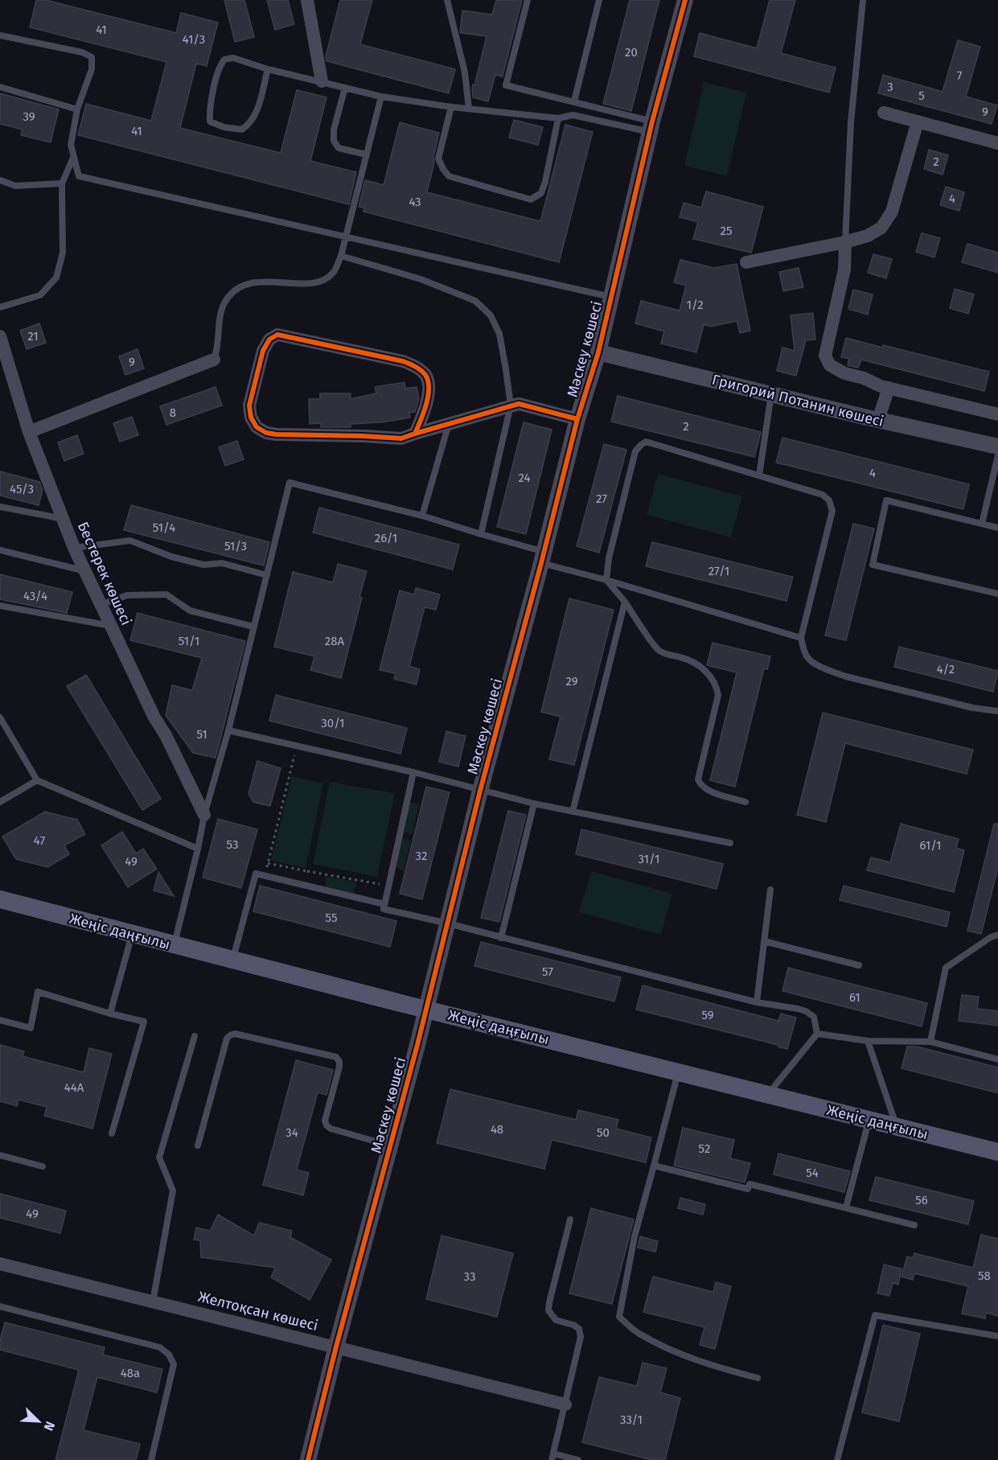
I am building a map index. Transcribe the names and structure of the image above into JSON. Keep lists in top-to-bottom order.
{
  "streets": {
    "main road": ["Жеңіс даңғылы"],
    "street": [
      "Мәскеу көшесі",
      "Григорий Потанин көшесі",
      "Бестерек көшесі",
      "Желтоқсан көшесі"
    ]
  },
  "crossings": [
    ["Мәскеу көшесі", "Григорий Потанин көшесі"],
    ["Мәскеу көшесі", "Жеңіс даңғылы"],
    ["Мәскеу көшесі", "Желтоқсан көшесі"]
  ],
  "house_numbers": [
    "41",
    "41/3",
    "20",
    "7",
    "3",
    "5",
    "9",
    "39",
    "41",
    "2",
    "4",
    "43",
    "25",
    "1/2",
    "21",
    "9",
    "8",
    "2",
    "4",
    "24",
    "45/3",
    "27",
    "51/4",
    "26/1",
    "51/3",
    "27/1",
    "43/4",
    "51/1",
    "28А",
    "4/2",
    "29",
    "30/1",
    "51",
    "47",
    "53",
    "61/1",
    "32",
    "31/1",
    "49",
    "55",
    "57",
    "61",
    "59",
    "44А",
    "48",
    "34",
    "50",
    "52",
    "54",
    "56",
    "49",
    "58",
    "33",
    "48а",
    "33/1"
  ],
  "north": "bottom right"
}
